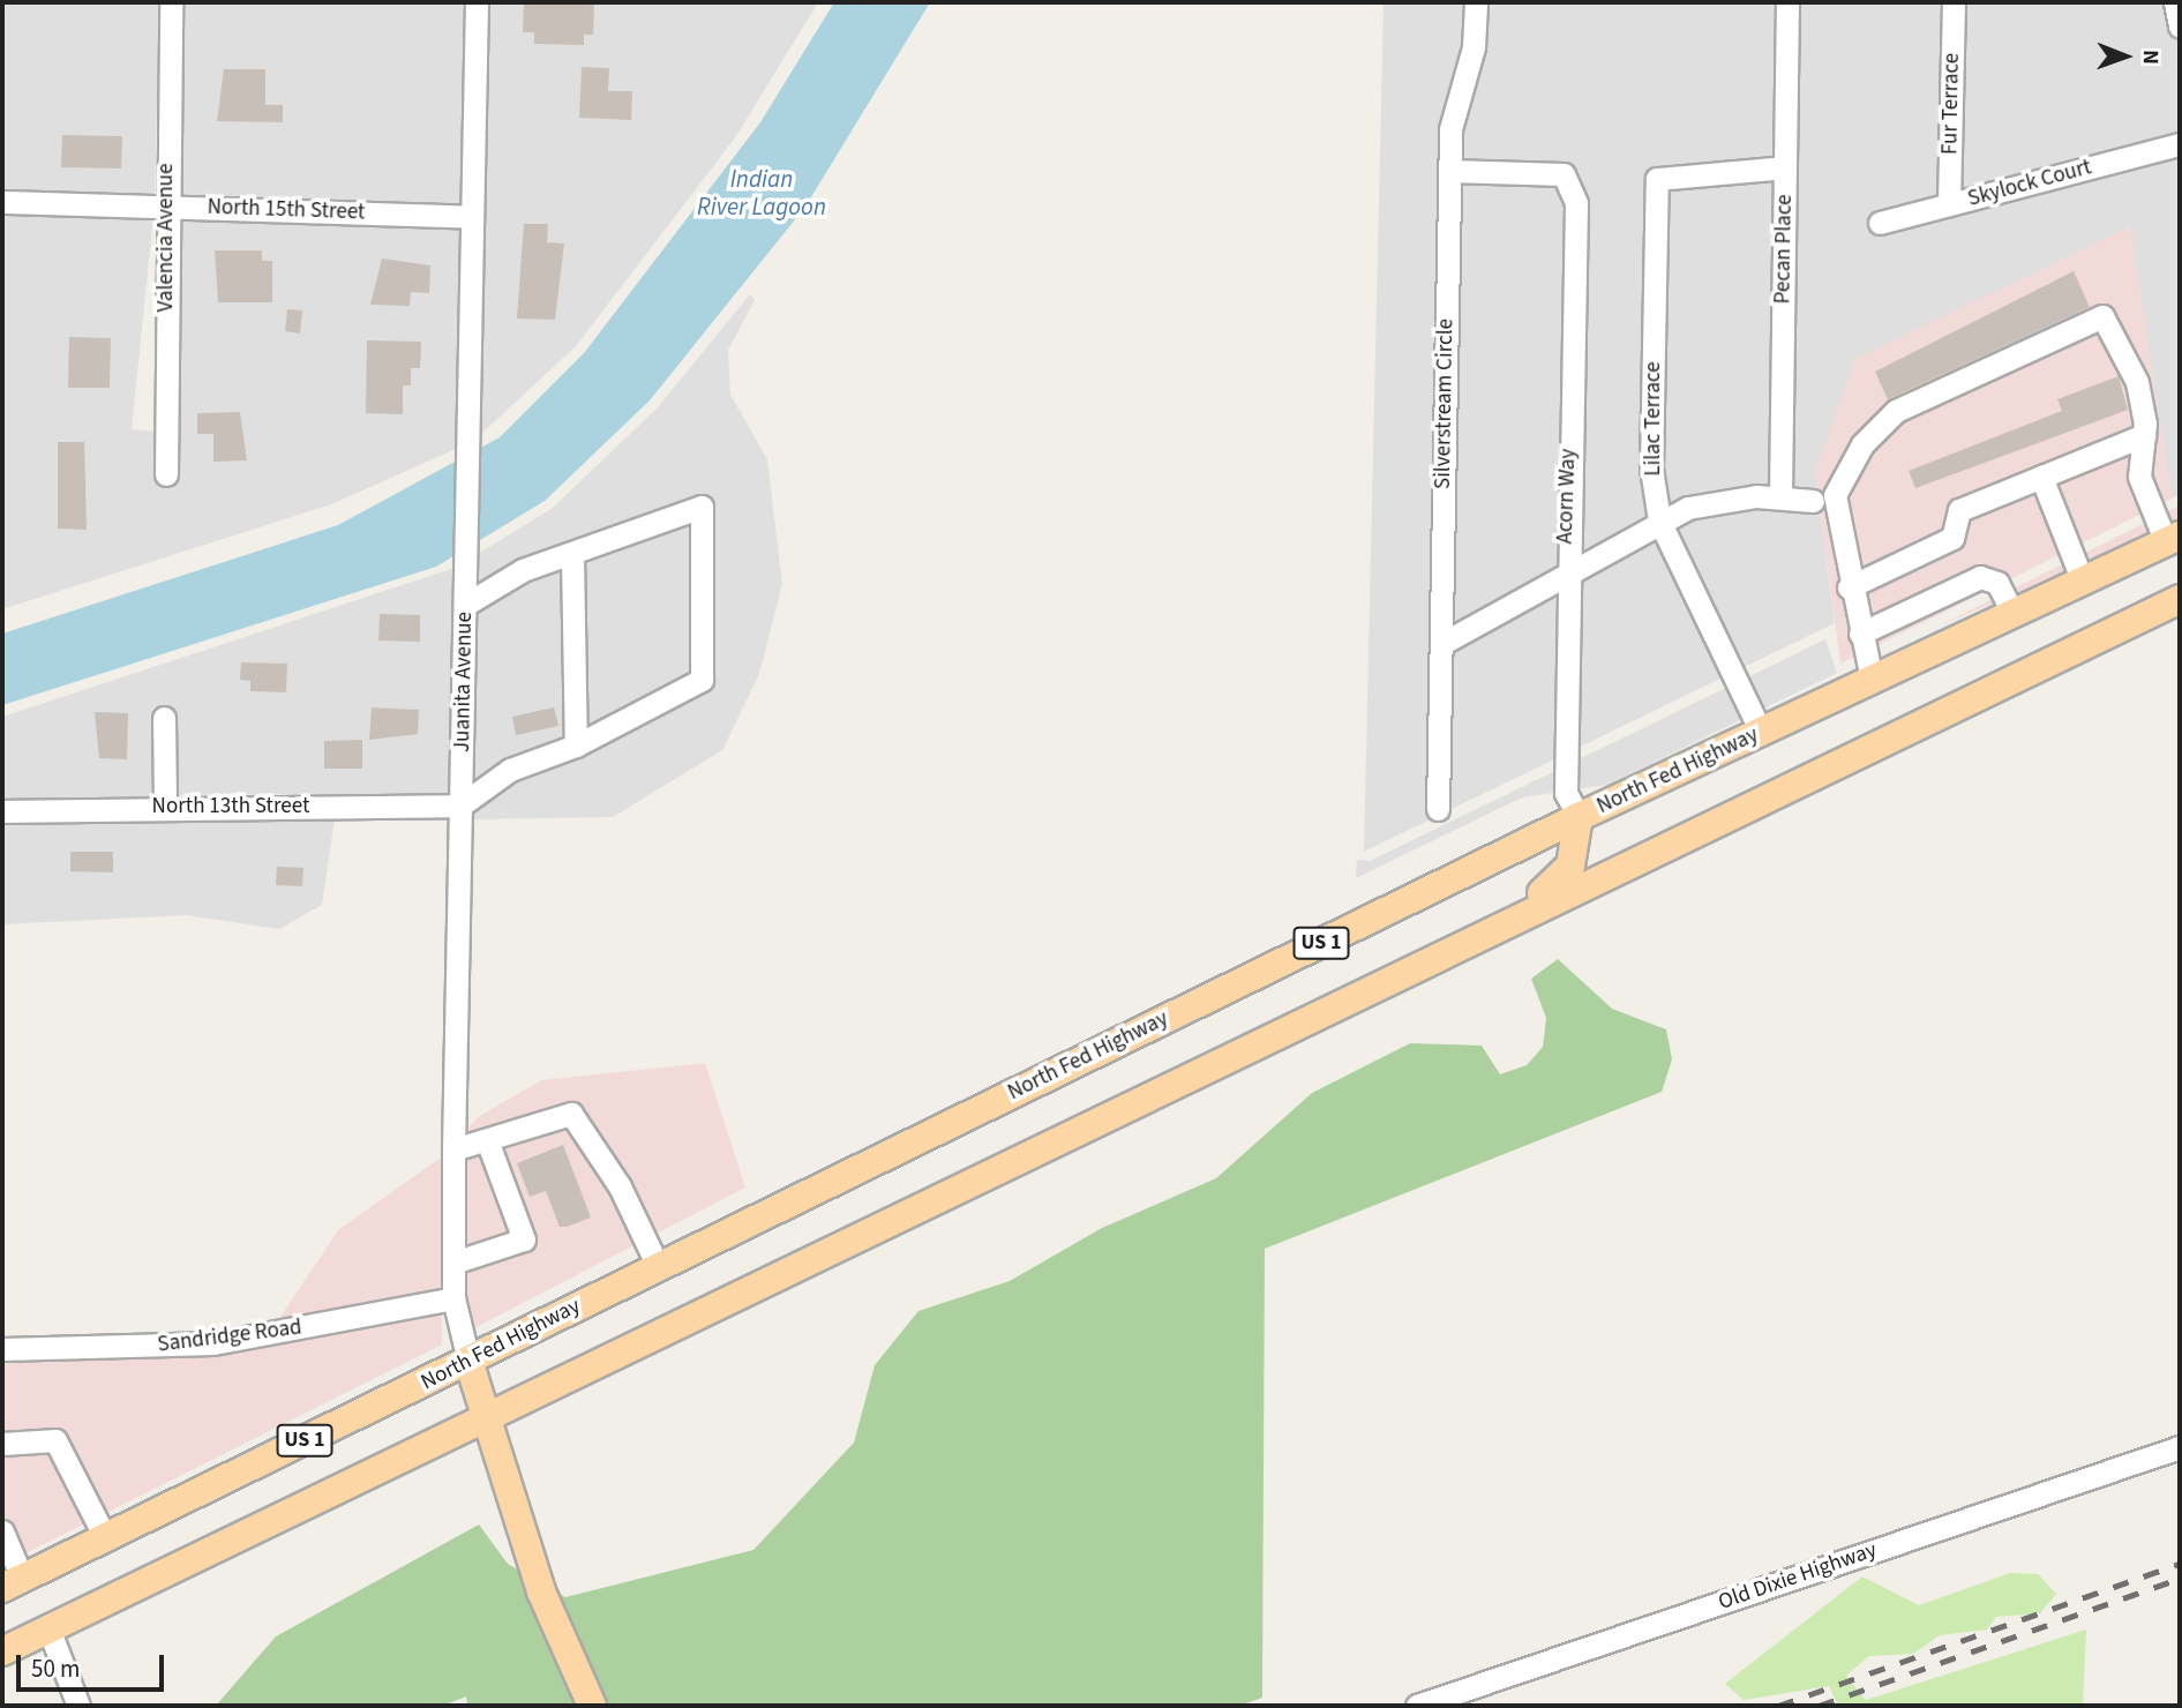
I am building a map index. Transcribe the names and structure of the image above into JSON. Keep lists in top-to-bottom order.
{
  "streets": {
    "main road": ["North Fed Highway", "US 1"],
    "street": [
      "Fur Terrace",
      "Skylock Court",
      "North 15th Street",
      "Valencia Avenue",
      "Pecan Place",
      "Silverstream Circle",
      "Lilac Terrace",
      "Acorn Way",
      "Juanita Avenue",
      "North 13th Street",
      "Sandridge Road",
      "Old Dixie Highway"
    ]
  },
  "crossings": [
    ["Fur Terrace", "Skylock Court"],
    ["North 15th Street", "Valencia Avenue"],
    ["North 15th Street", "Juanita Avenue"],
    ["Pecan Place", "Lilac Terrace"],
    ["Silverstream Circle", "Acorn Way"],
    ["Lilac Terrace", "North Fed Highway"],
    ["Acorn Way", "North Fed Highway"],
    ["Juanita Avenue", "North Fed Highway"],
    ["Juanita Avenue", "North 13th Street"],
    ["Juanita Avenue", "Sandridge Road"]
  ],
  "water": ["Indian River Lagoon"],
  "scale_bar": "50 m",
  "north": "right"
}
